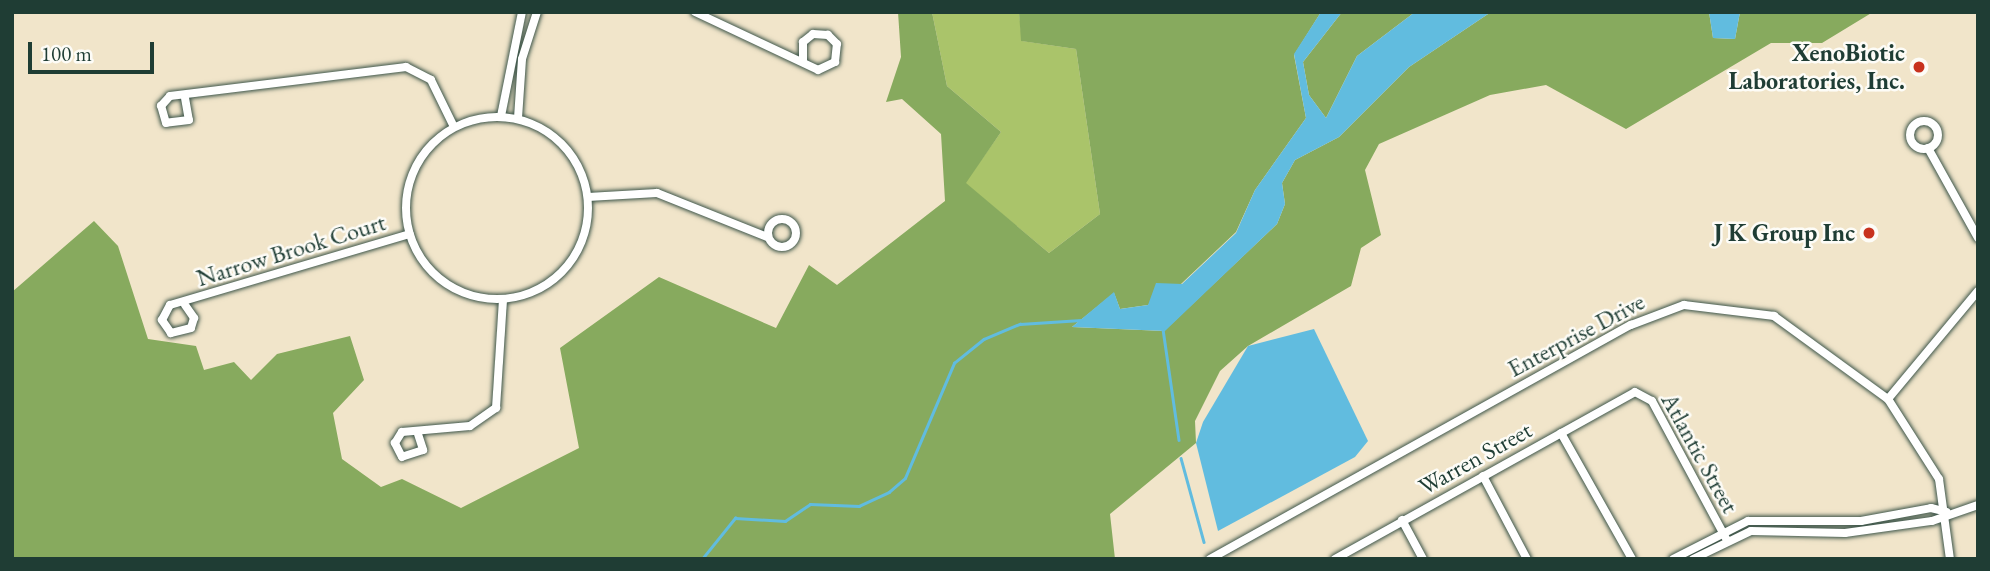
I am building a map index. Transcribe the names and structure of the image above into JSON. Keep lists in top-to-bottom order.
{
  "streets": {
    "street": [
      "Narrow Brook Court",
      "Enterprise Drive",
      "Atlantic Street",
      "Warren Street"
    ]
  },
  "crossings": [
    ["Atlantic Street", "Warren Street"]
  ],
  "places": ["XenoBiotic Laboratories, Inc.", "J K Group Inc"],
  "scale_bar": "100 m"
}
